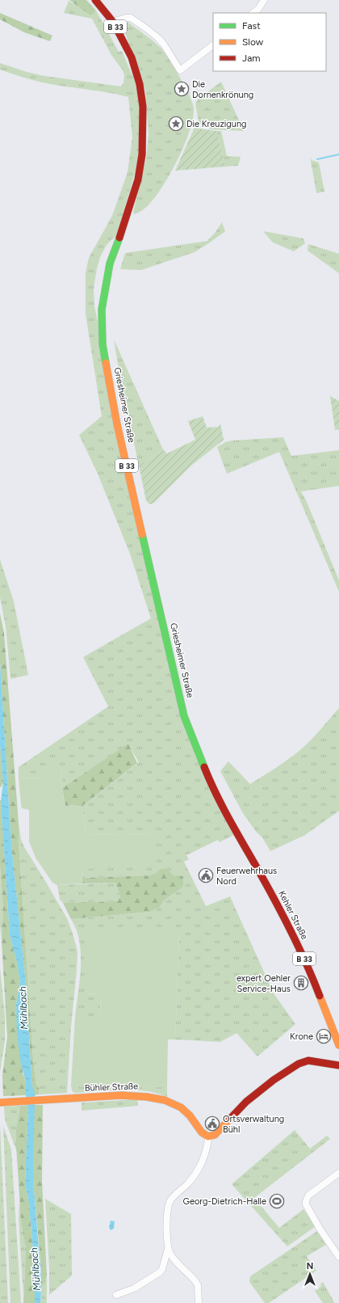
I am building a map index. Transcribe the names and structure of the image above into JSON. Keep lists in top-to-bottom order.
{
  "streets": {
    "main road": [
      "B 33",
      "Griesheimer Straße",
      "Kehler Straße",
      "Bühler Straße"
    ]
  },
  "crossings": [
    ["Griesheimer Straße", "Kehler Straße"]
  ],
  "water": ["Mühlbach"],
  "places": {
    "place": ["Die Dornenkrönung", "Die Kreuzigung"],
    "public building": ["Feuerwehrhaus Nord", "Ortsverwaltung Bühl"],
    "building": ["expert Oehler Service-Haus"],
    "hotel": ["Krone"],
    "sports": ["Georg-Dietrich-Halle"]
  },
  "legend": ["Fast", "Slow", "Jam"],
  "north": "top"
}
